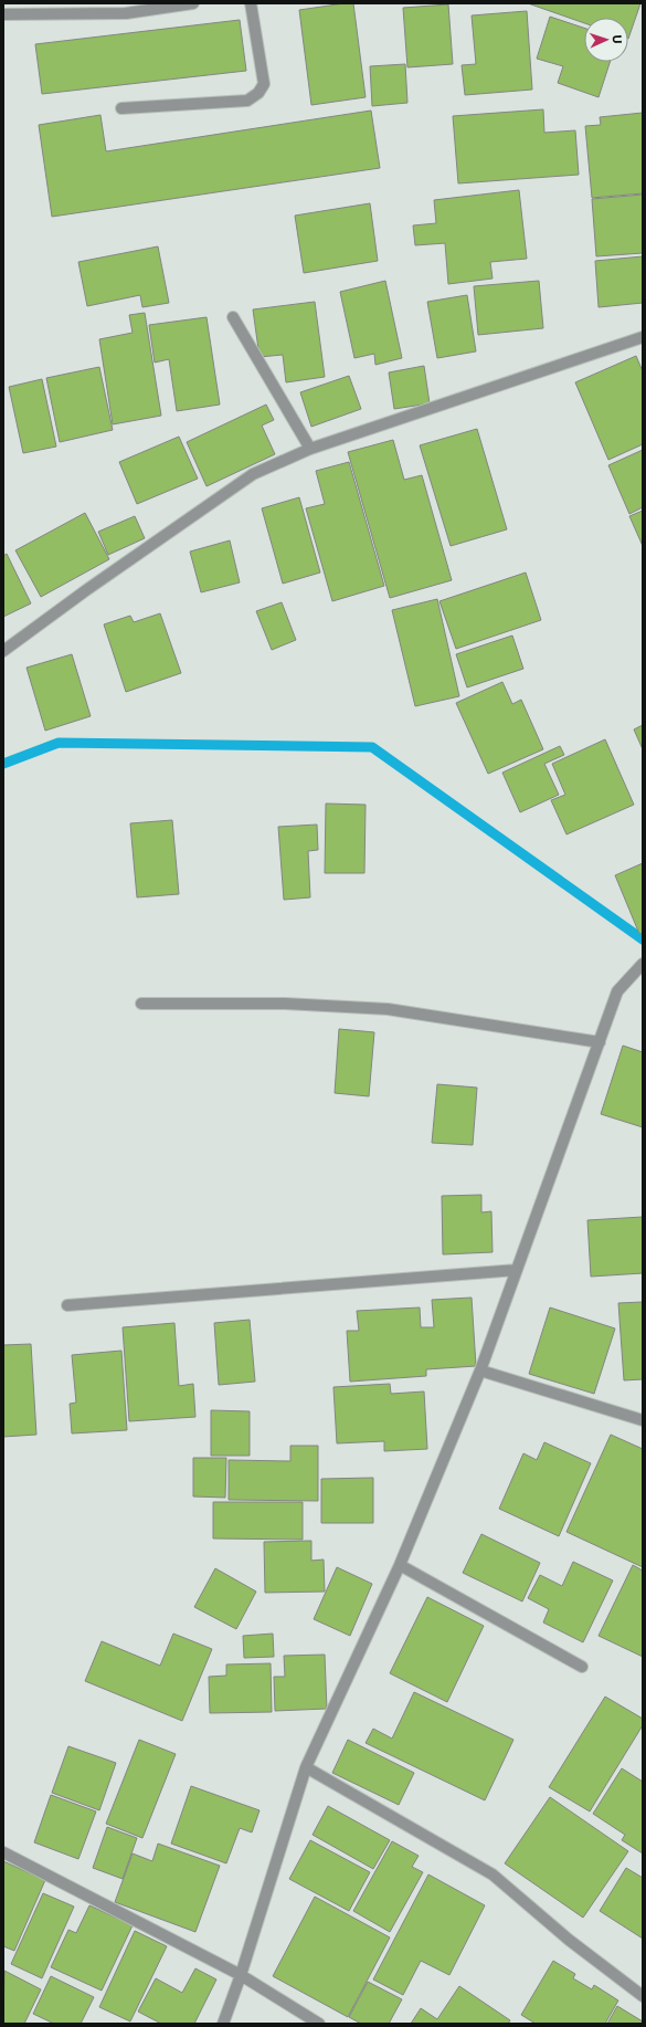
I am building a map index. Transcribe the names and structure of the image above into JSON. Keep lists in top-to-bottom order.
{
  "north": "right"
}
